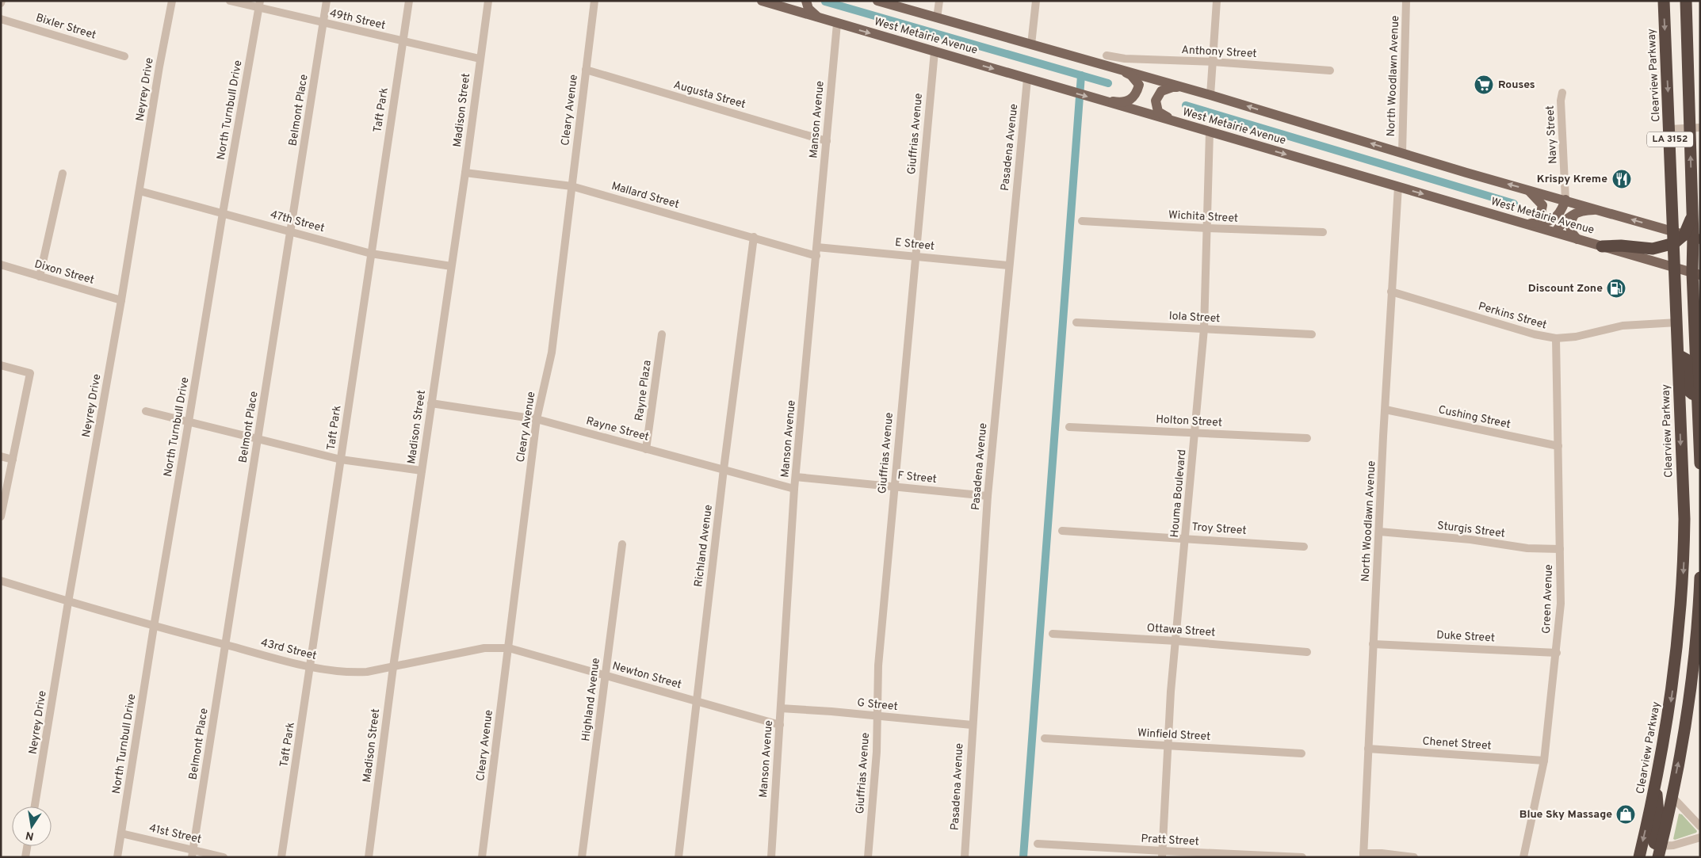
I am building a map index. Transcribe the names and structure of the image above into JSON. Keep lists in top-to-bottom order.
{
  "streets": {
    "highway": ["Clearview Parkway", "LA 3152"],
    "main road": ["West Metairie Avenue"],
    "street": [
      "49th Street",
      "Bixler Street",
      "Anthony Street",
      "North Woodlawn Avenue",
      "Neyrey Drive",
      "Augusta Street",
      "North Turnbull Drive",
      "Belmont Place",
      "Taft Park",
      "Madison Street",
      "Cleary Avenue",
      "Manson Avenue",
      "Giuffrias Avenue",
      "Navy Street",
      "Pasadena Avenue",
      "Mallard Street",
      "Wichita Street",
      "47th Street",
      "E Street",
      "Dixon Street",
      "Perkins Street",
      "Iola Street",
      "Rayne Plaza",
      "Cushing Street",
      "Holton Street",
      "Rayne Street",
      "F Street",
      "Houma Boulevard",
      "Troy Street",
      "Sturgis Street",
      "Richland Avenue",
      "Green Avenue",
      "Ottawa Street",
      "Duke Street",
      "43rd Street",
      "Newton Street",
      "Highland Avenue",
      "G Street",
      "Winfield Street",
      "Chenet Street",
      "41st Street",
      "Pratt Street"
    ]
  },
  "crossings": [
    ["49th Street", "North Turnbull Drive"],
    ["49th Street", "Belmont Place"],
    ["49th Street", "Taft Park"],
    ["49th Street", "Madison Street"],
    ["West Metairie Avenue", "Clearview Parkway"],
    ["West Metairie Avenue", "North Woodlawn Avenue"],
    ["West Metairie Avenue", "Manson Avenue"],
    ["West Metairie Avenue", "Giuffrias Avenue"],
    ["West Metairie Avenue", "Navy Street"],
    ["West Metairie Avenue", "Pasadena Avenue"],
    ["West Metairie Avenue", "Houma Boulevard"],
    ["Clearview Parkway", "Perkins Street"],
    ["North Woodlawn Avenue", "Perkins Street"],
    ["North Woodlawn Avenue", "Cushing Street"],
    ["North Woodlawn Avenue", "Sturgis Street"],
    ["North Woodlawn Avenue", "Duke Street"],
    ["North Woodlawn Avenue", "Chenet Street"],
    ["Neyrey Drive", "47th Street"],
    ["Neyrey Drive", "Dixon Street"],
    ["Neyrey Drive", "43rd Street"],
    ["Augusta Street", "Cleary Avenue"],
    ["Augusta Street", "Manson Avenue"],
    ["North Turnbull Drive", "47th Street"],
    ["North Turnbull Drive", "43rd Street"],
    ["North Turnbull Drive", "41st Street"],
    ["Belmont Place", "47th Street"],
    ["Belmont Place", "43rd Street"],
    ["Belmont Place", "41st Street"],
    ["Taft Park", "47th Street"],
    ["Taft Park", "43rd Street"],
    ["Madison Street", "Mallard Street"],
    ["Madison Street", "47th Street"],
    ["Madison Street", "Rayne Street"],
    ["Madison Street", "43rd Street"],
    ["Cleary Avenue", "Mallard Street"],
    ["Cleary Avenue", "Rayne Street"],
    ["Cleary Avenue", "43rd Street"],
    ["Cleary Avenue", "Newton Street"],
    ["Manson Avenue", "Mallard Street"],
    ["Manson Avenue", "E Street"],
    ["Manson Avenue", "Rayne Street"],
    ["Manson Avenue", "F Street"],
    ["Manson Avenue", "Newton Street"],
    ["Manson Avenue", "G Street"],
    ["Giuffrias Avenue", "E Street"],
    ["Giuffrias Avenue", "F Street"],
    ["Giuffrias Avenue", "G Street"],
    ["Pasadena Avenue", "E Street"],
    ["Pasadena Avenue", "F Street"],
    ["Pasadena Avenue", "G Street"],
    ["Mallard Street", "Richland Avenue"],
    ["Wichita Street", "Houma Boulevard"],
    ["Perkins Street", "Green Avenue"],
    ["Iola Street", "Houma Boulevard"],
    ["Rayne Plaza", "Rayne Street"],
    ["Cushing Street", "Green Avenue"],
    ["Holton Street", "Houma Boulevard"],
    ["Rayne Street", "Richland Avenue"],
    ["Houma Boulevard", "Troy Street"],
    ["Houma Boulevard", "Ottawa Street"],
    ["Houma Boulevard", "Winfield Street"],
    ["Houma Boulevard", "Pratt Street"],
    ["Sturgis Street", "Green Avenue"],
    ["Richland Avenue", "Newton Street"],
    ["Green Avenue", "Duke Street"],
    ["Green Avenue", "Chenet Street"],
    ["43rd Street", "Newton Street"],
    ["Newton Street", "Highland Avenue"]
  ],
  "places": {
    "supermarket": ["Rouses"],
    "restaurant": ["Krispy Kreme"],
    "fuel station": ["Discount Zone"],
    "shop": ["Blue Sky Massage"]
  },
  "north": "bottom"
}
